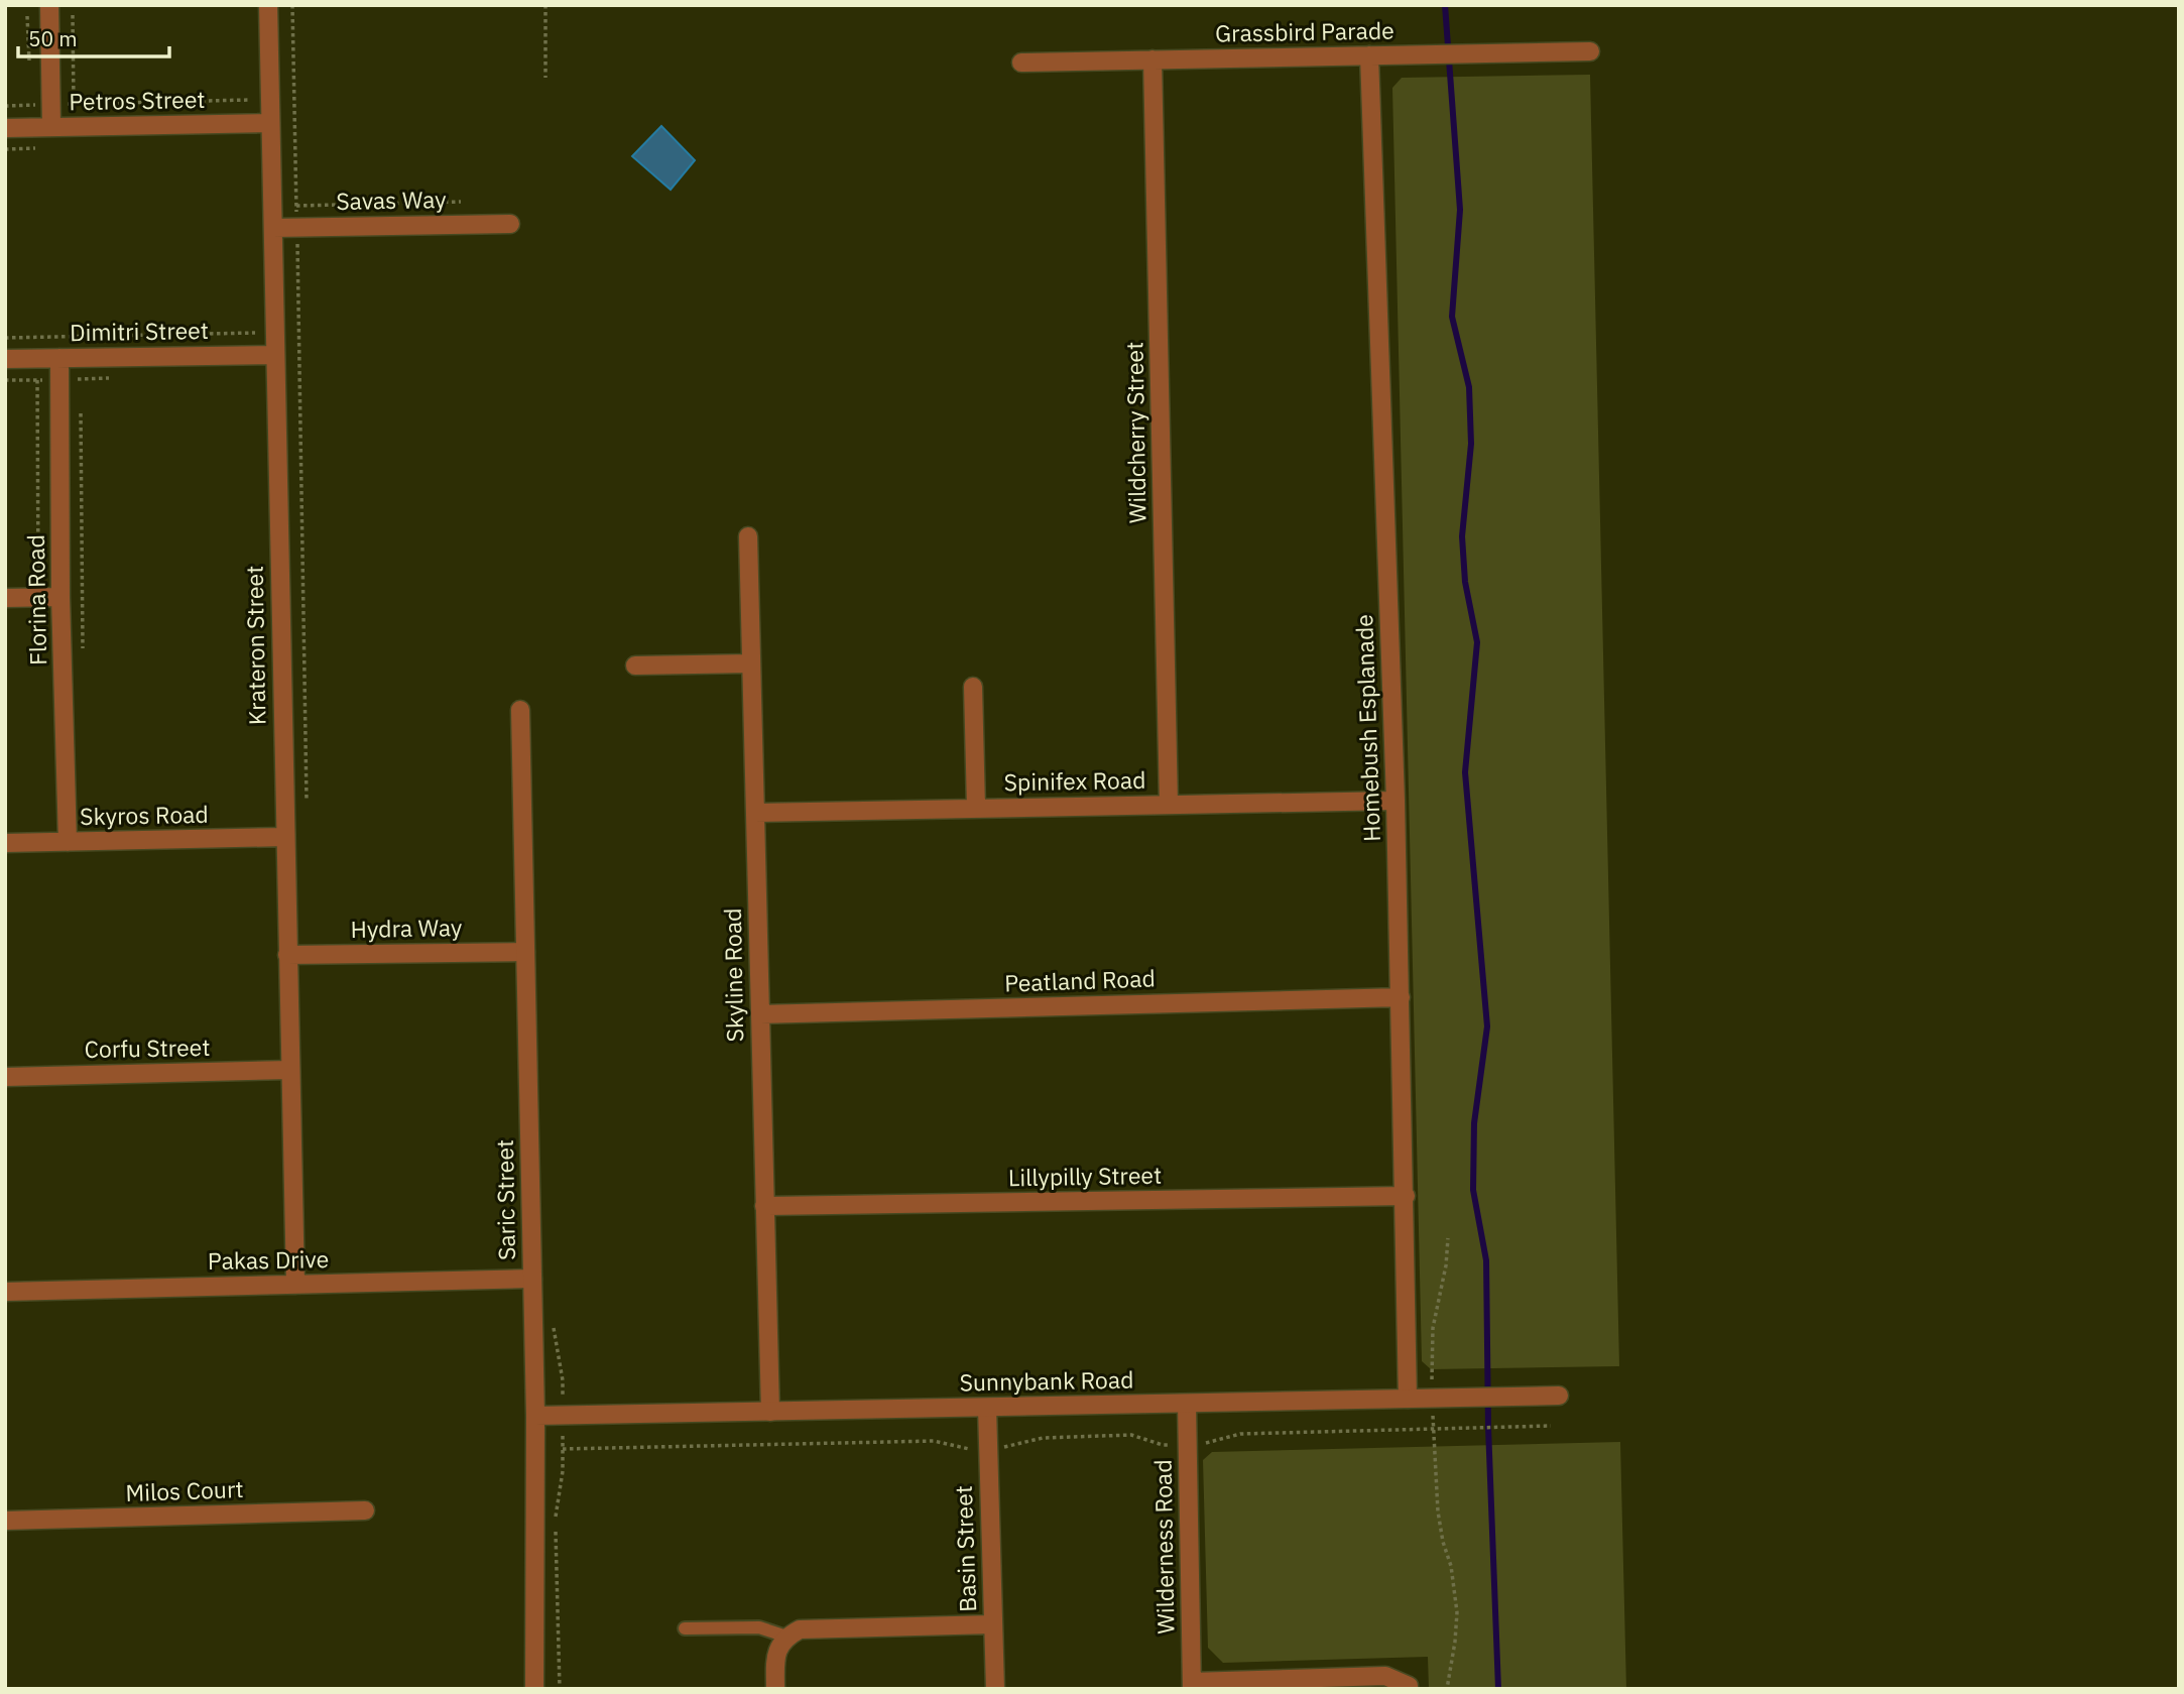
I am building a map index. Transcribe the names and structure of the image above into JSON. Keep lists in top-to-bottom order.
{
  "streets": {
    "street": [
      "Grassbird Parade",
      "Petros Street",
      "Savas Way",
      "Dimitri Street",
      "Wildcherry Street",
      "Florina Road",
      "Krateron Street",
      "Homebush Esplanade",
      "Spinifex Road",
      "Skyros Road",
      "Hydra Way",
      "Skyline Road",
      "Peatland Road",
      "Corfu Street",
      "Lillypilly Street",
      "Saric Street",
      "Pakas Drive",
      "Sunnybank Road",
      "Milos Court",
      "Wilderness Road",
      "Basin Street"
    ]
  },
  "crossings": [
    ["Grassbird Parade", "Wildcherry Street"],
    ["Grassbird Parade", "Homebush Esplanade"],
    ["Petros Street", "Krateron Street"],
    ["Savas Way", "Krateron Street"],
    ["Dimitri Street", "Florina Road"],
    ["Dimitri Street", "Krateron Street"],
    ["Wildcherry Street", "Spinifex Road"],
    ["Florina Road", "Skyros Road"],
    ["Krateron Street", "Skyros Road"],
    ["Krateron Street", "Hydra Way"],
    ["Krateron Street", "Corfu Street"],
    ["Krateron Street", "Pakas Drive"],
    ["Homebush Esplanade", "Spinifex Road"],
    ["Homebush Esplanade", "Peatland Road"],
    ["Homebush Esplanade", "Lillypilly Street"],
    ["Homebush Esplanade", "Sunnybank Road"],
    ["Spinifex Road", "Skyline Road"],
    ["Hydra Way", "Saric Street"],
    ["Skyline Road", "Peatland Road"],
    ["Skyline Road", "Lillypilly Street"],
    ["Skyline Road", "Sunnybank Road"],
    ["Saric Street", "Pakas Drive"],
    ["Saric Street", "Sunnybank Road"],
    ["Sunnybank Road", "Wilderness Road"],
    ["Sunnybank Road", "Basin Street"]
  ],
  "scale_bar": "50 m"
}
